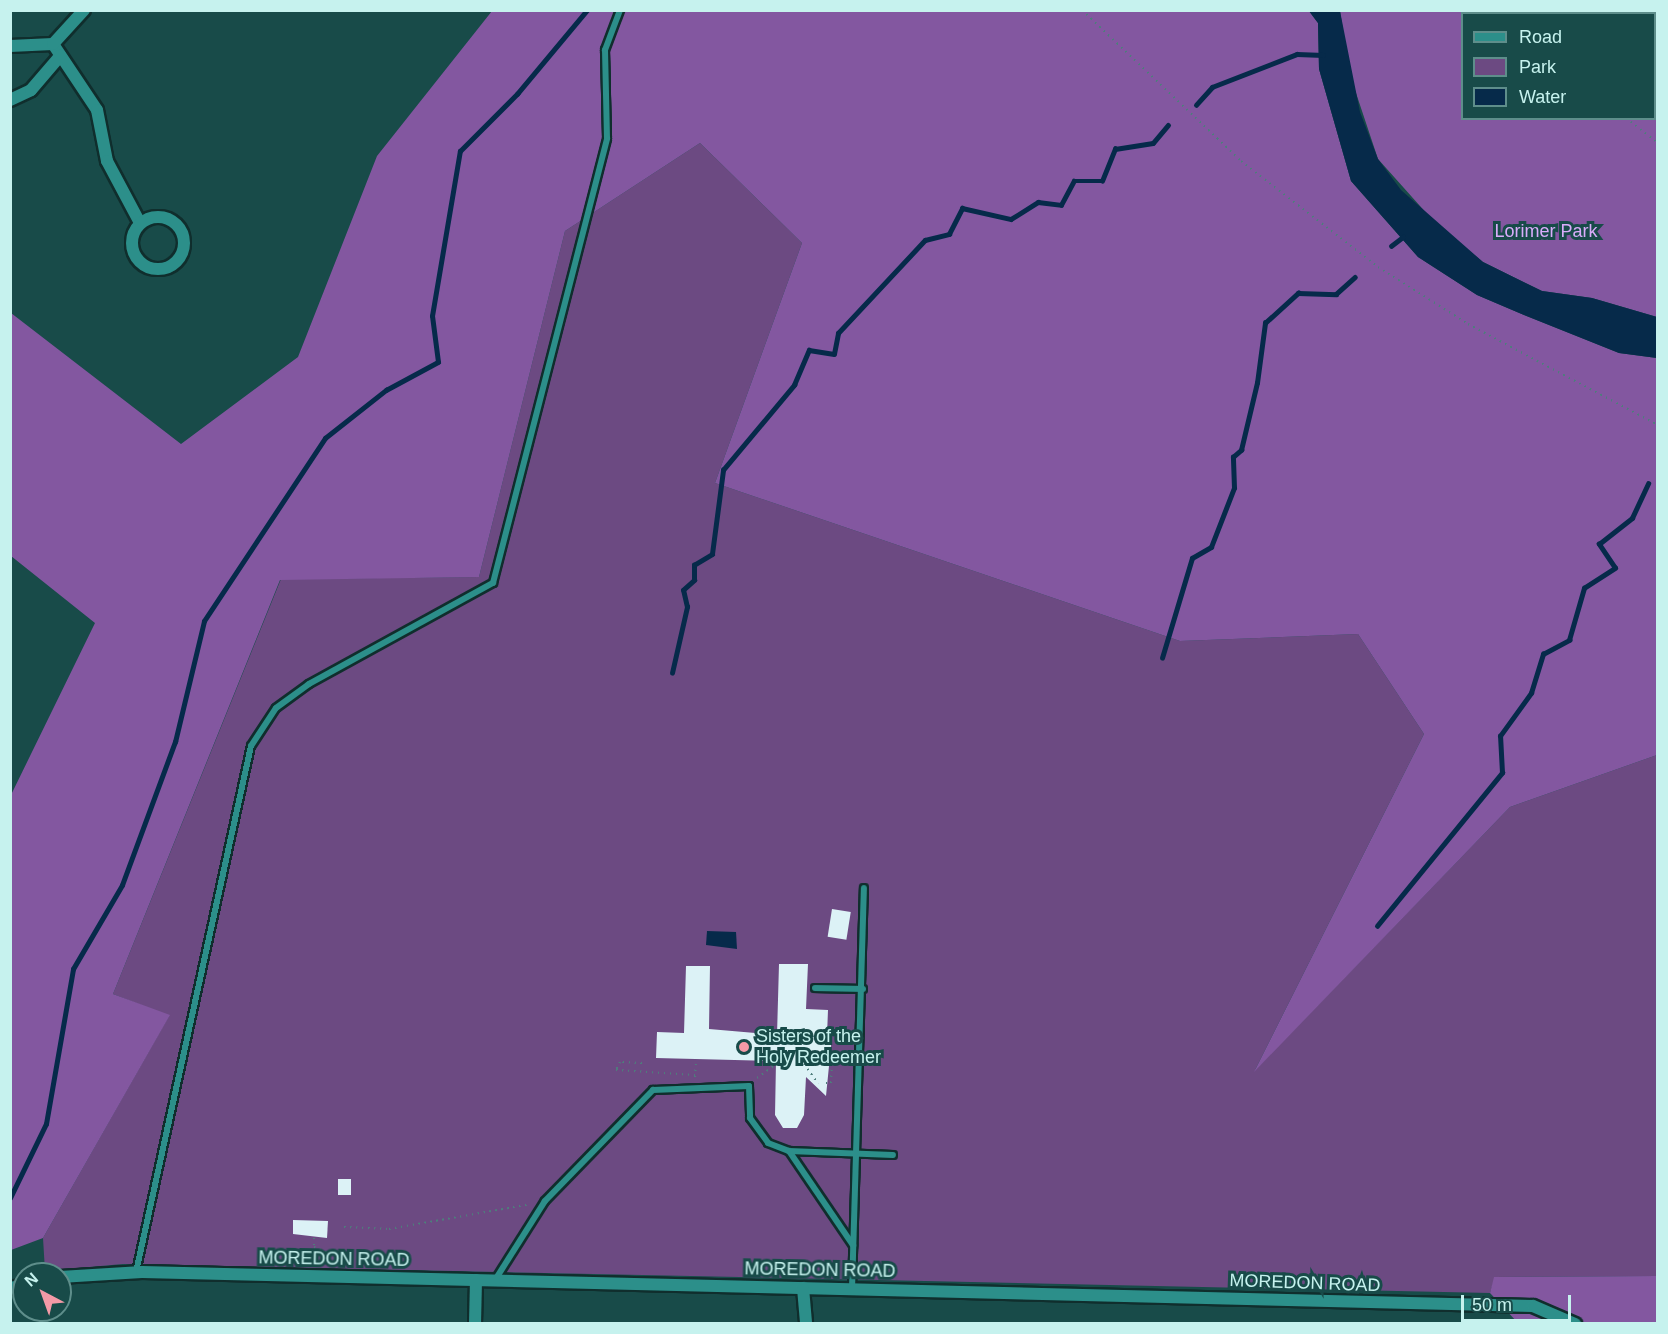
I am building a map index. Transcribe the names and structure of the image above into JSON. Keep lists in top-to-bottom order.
{
  "streets": {
    "street": ["MOREDON ROAD"]
  },
  "parks": ["Lorimer Park"],
  "places": ["Sisters of the Holy Redeemer"],
  "legend": ["Road", "Park", "Water"],
  "scale_bar": "50 m",
  "north": "top left"
}
